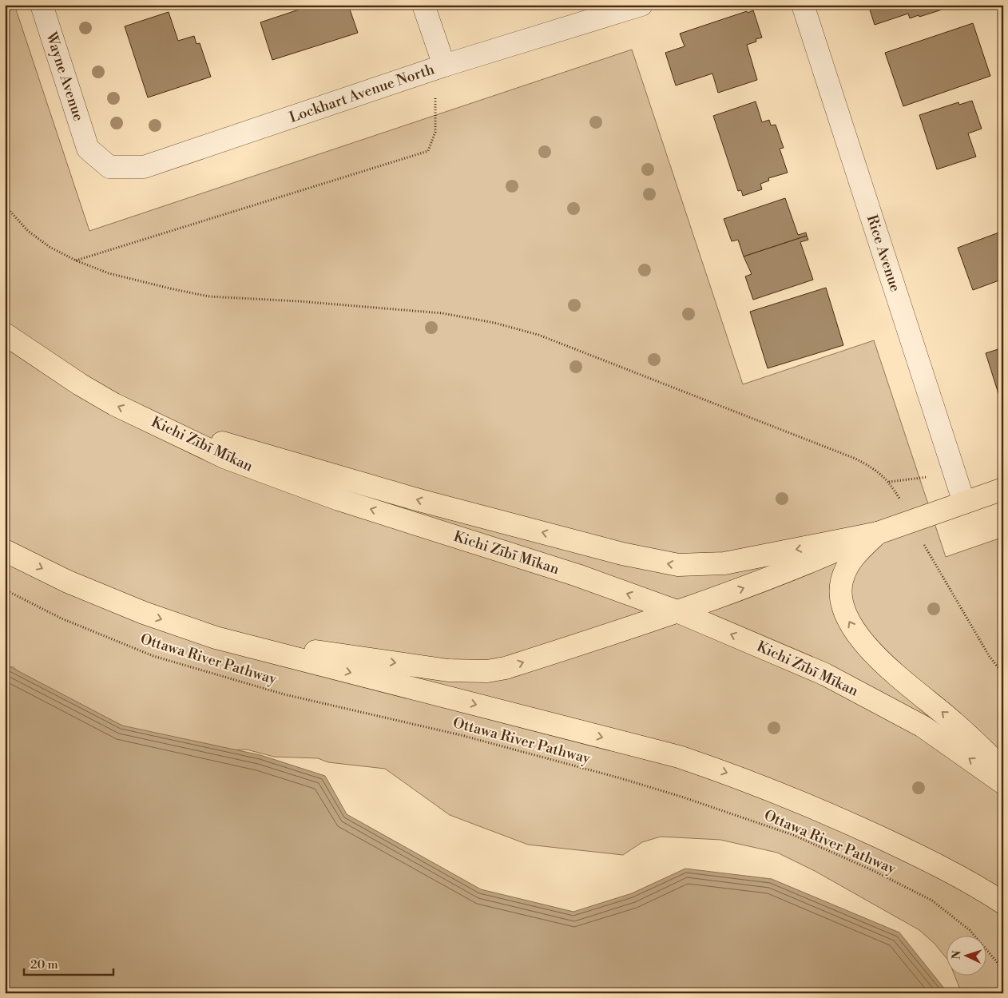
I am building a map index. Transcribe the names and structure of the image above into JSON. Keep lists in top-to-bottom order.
{
  "streets": {
    "main road": ["Kichi Zībī Mīkan"],
    "street": ["Wayne Avenue", "Lockhart Avenue North", "Rice Avenue"],
    "path": ["Ottawa River Pathway"]
  },
  "crossings": [
    ["Wayne Avenue", "Lockhart Avenue North"]
  ],
  "scale_bar": "20 m",
  "north": "left"
}
